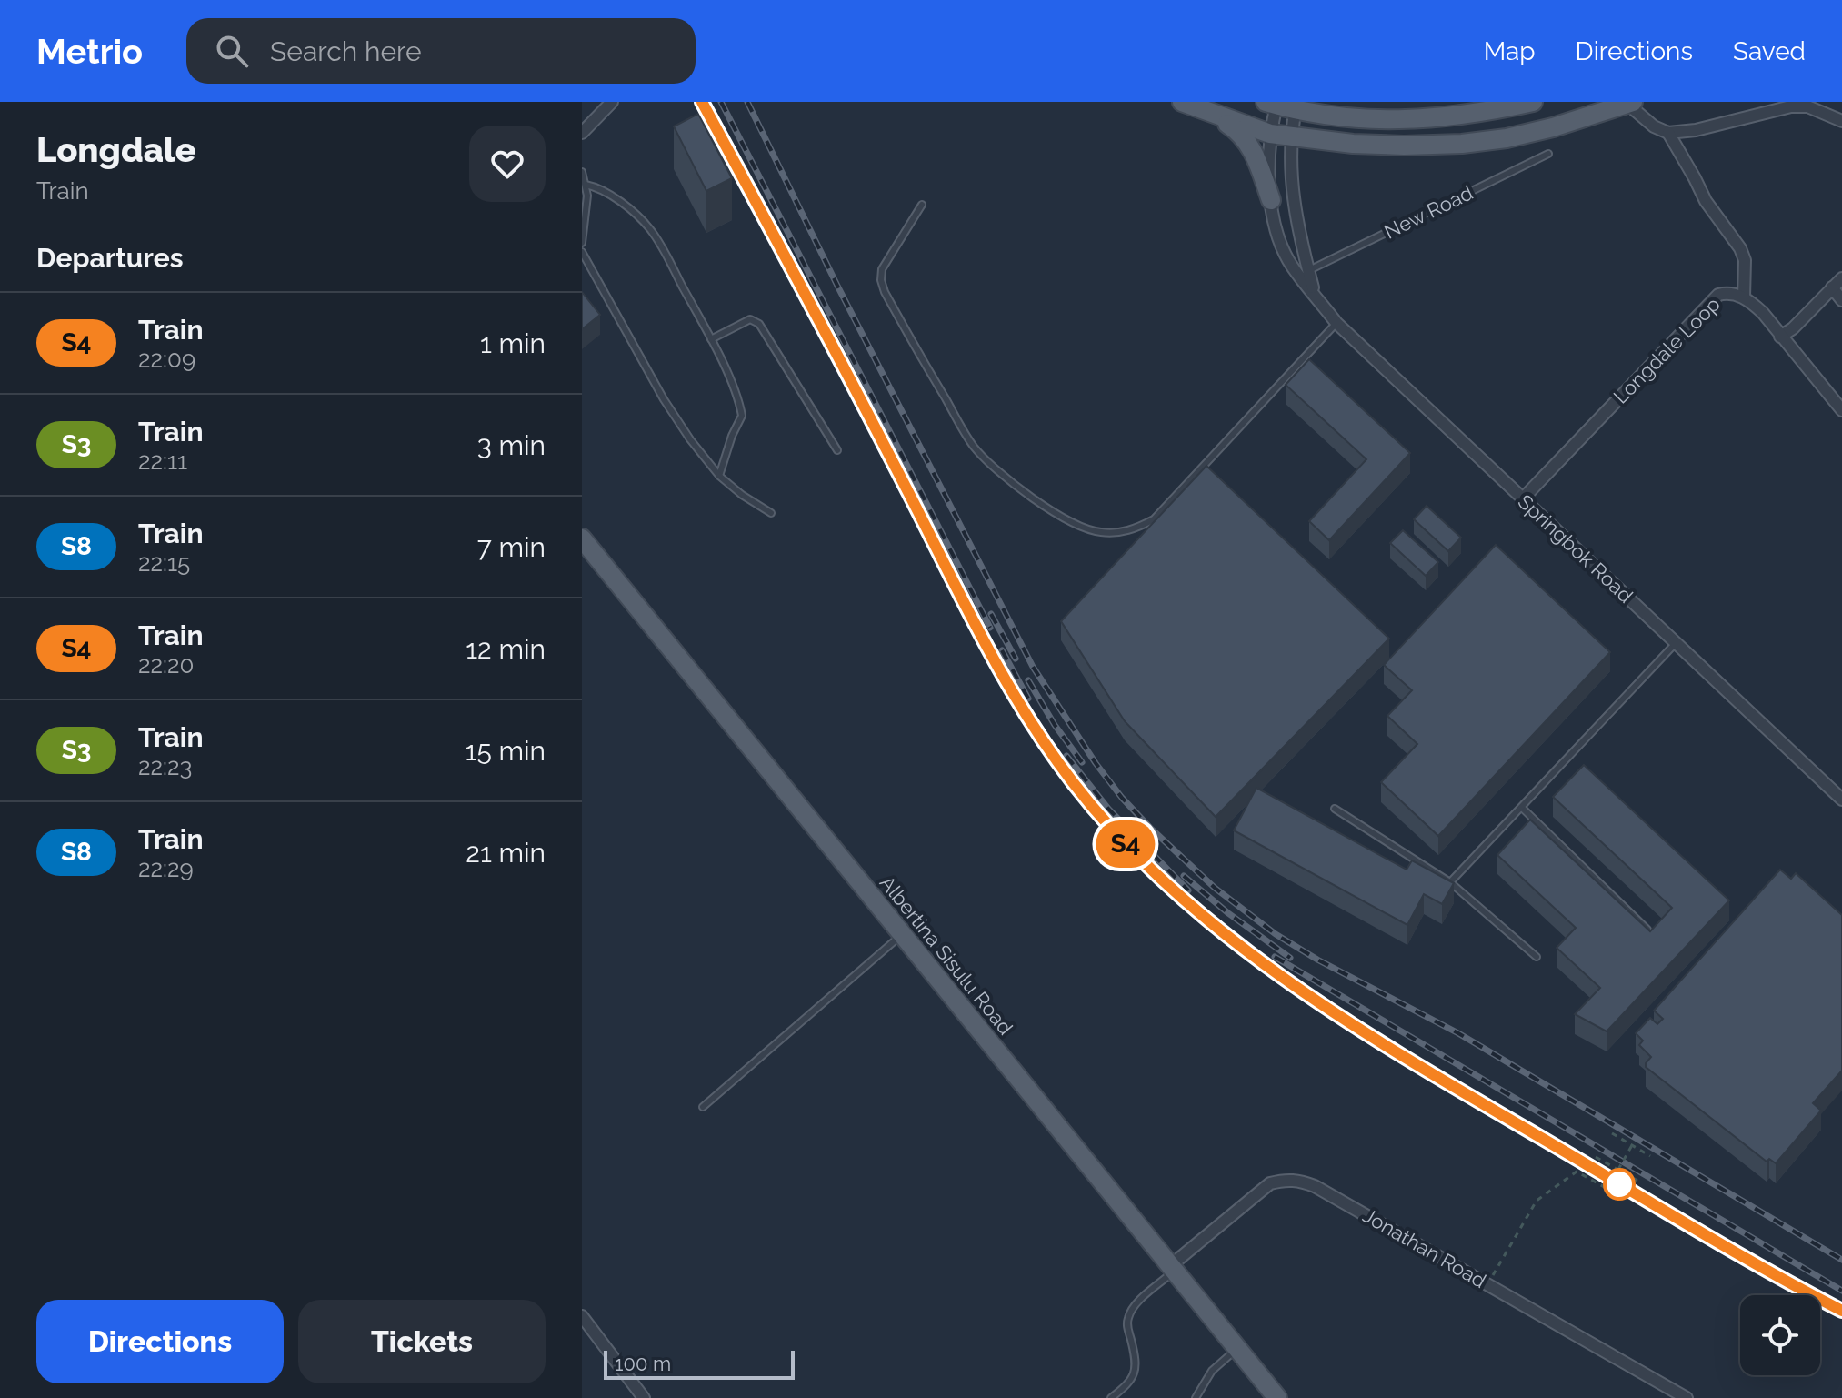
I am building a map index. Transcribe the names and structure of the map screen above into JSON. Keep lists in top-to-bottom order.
{
  "streets": {
    "main road": ["Albertina Sisulu Road"],
    "street": ["Longdale Loop", "Springbok Road", "Jonathan Road"],
    "lane": ["New Road"]
  },
  "crossings": [
    ["New Road", "Springbok Road"],
    ["Longdale Loop", "Springbok Road"],
    ["Albertina Sisulu Road", "Jonathan Road"]
  ],
  "scale_bar": "100 m",
  "page": {
    "header": "Metrio",
    "search": "Search here",
    "nav": ["Map", "Directions", "Saved"],
    "heading": [
      ["Longdale", "Train"],
      "Departures"
    ],
    "on_map": "S4",
    "list": [
      {
        "mark": "S4",
        "name": "Train",
        "note": "22:09",
        "value": "1 min"
      },
      {
        "mark": "S3",
        "name": "Train",
        "note": "22:11",
        "value": "3 min"
      },
      {
        "mark": "S8",
        "name": "Train",
        "note": "22:15",
        "value": "7 min"
      },
      {
        "mark": "S4",
        "name": "Train",
        "note": "22:20",
        "value": "12 min"
      },
      {
        "mark": "S3",
        "name": "Train",
        "note": "22:23",
        "value": "15 min"
      },
      {
        "mark": "S8",
        "name": "Train",
        "note": "22:29",
        "value": "21 min"
      }
    ],
    "buttons": ["Directions", "Tickets"],
    "scale": "100 m"
  }
}
